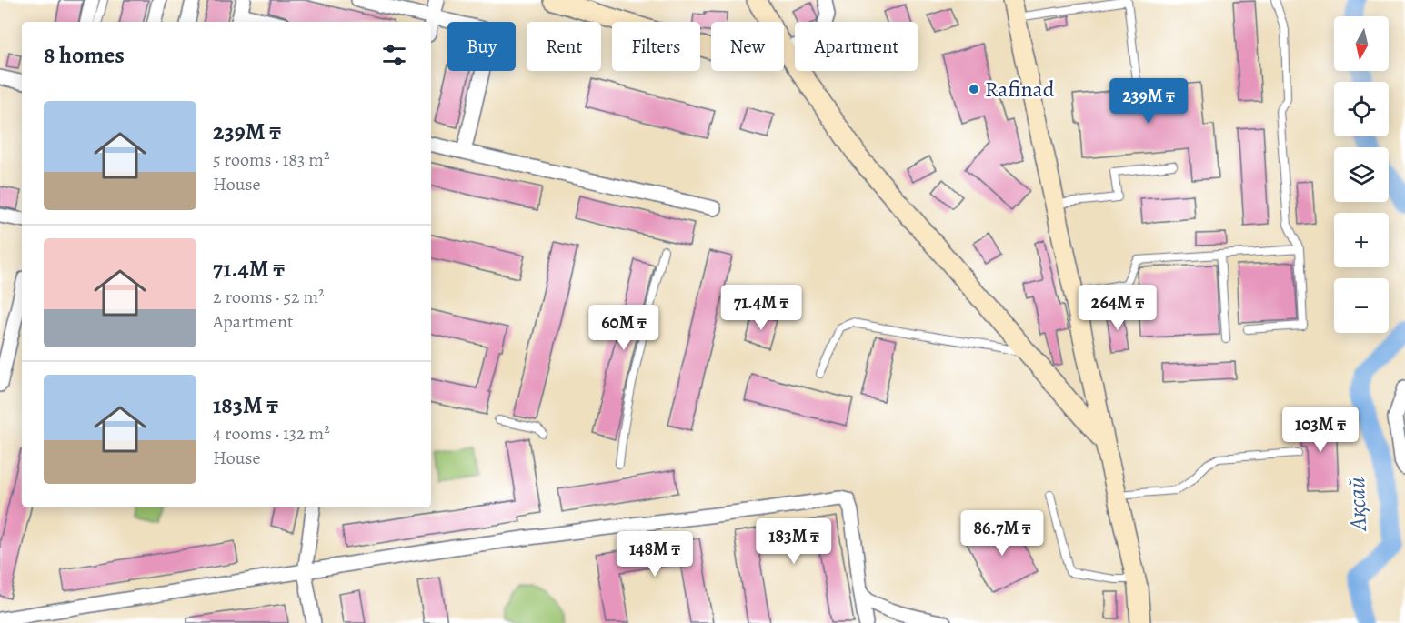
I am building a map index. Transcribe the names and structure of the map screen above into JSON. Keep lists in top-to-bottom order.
{
  "water": ["Ақсай"],
  "places": ["Rafinad"],
  "north": "bottom",
  "page": {
    "map_buttons": ["+", "−"],
    "chip": [
      "Buy",
      "Rent",
      "Filters",
      "New",
      "Apartment"
    ],
    "heading": "8 homes",
    "price": [
      "239M ₸",
      "71.4M ₸",
      "264M ₸",
      "60M ₸",
      "103M ₸",
      "86.7M ₸",
      "183M ₸",
      "148M ₸"
    ],
    "list": [
      {
        "name": "239M ₸",
        "note": "5 rooms · 183 m² · House"
      },
      {
        "name": "71.4M ₸",
        "note": "2 rooms · 52 m² · Apartment"
      },
      {
        "name": "183M ₸",
        "note": "4 rooms · 132 m² · House"
      }
    ]
  }
}
